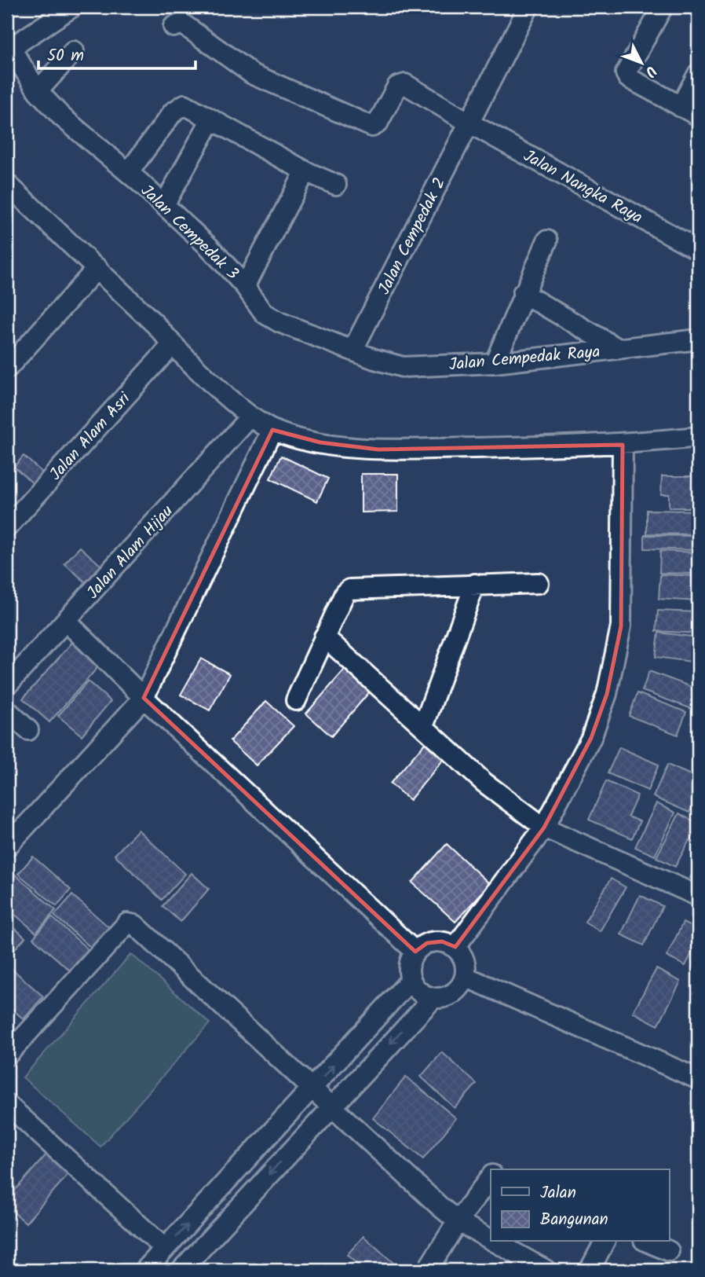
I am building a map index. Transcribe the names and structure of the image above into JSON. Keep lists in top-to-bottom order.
{
  "streets": {
    "street": [
      "Jalan Nangka Raya",
      "Jalan Cempedak 3",
      "Jalan Cempedak 2",
      "Jalan Cempedak Raya",
      "Jalan Alam Asri",
      "Jalan Alam Hijau"
    ]
  },
  "crossings": [
    ["Jalan Nangka Raya", "Jalan Cempedak 2"],
    ["Jalan Cempedak 3", "Jalan Cempedak 2"],
    ["Jalan Cempedak 3", "Jalan Cempedak Raya"],
    ["Jalan Cempedak 2", "Jalan Cempedak Raya"]
  ],
  "legend": ["Jalan", "Bangunan"],
  "scale_bar": "50 m",
  "north": "bottom right"
}
